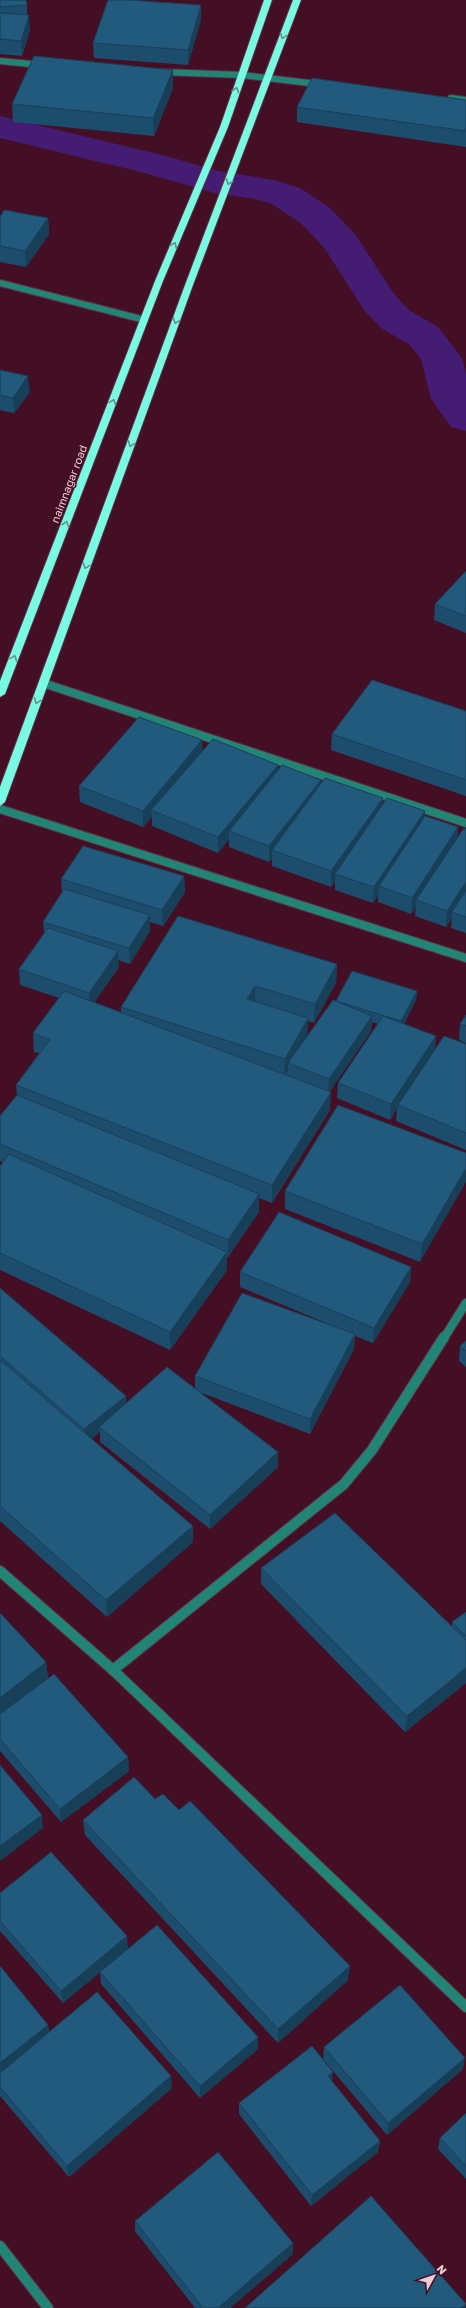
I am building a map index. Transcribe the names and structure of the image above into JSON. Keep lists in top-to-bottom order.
{
  "streets": {
    "highway": ["naimnagar road"]
  },
  "north": "top right"
}
